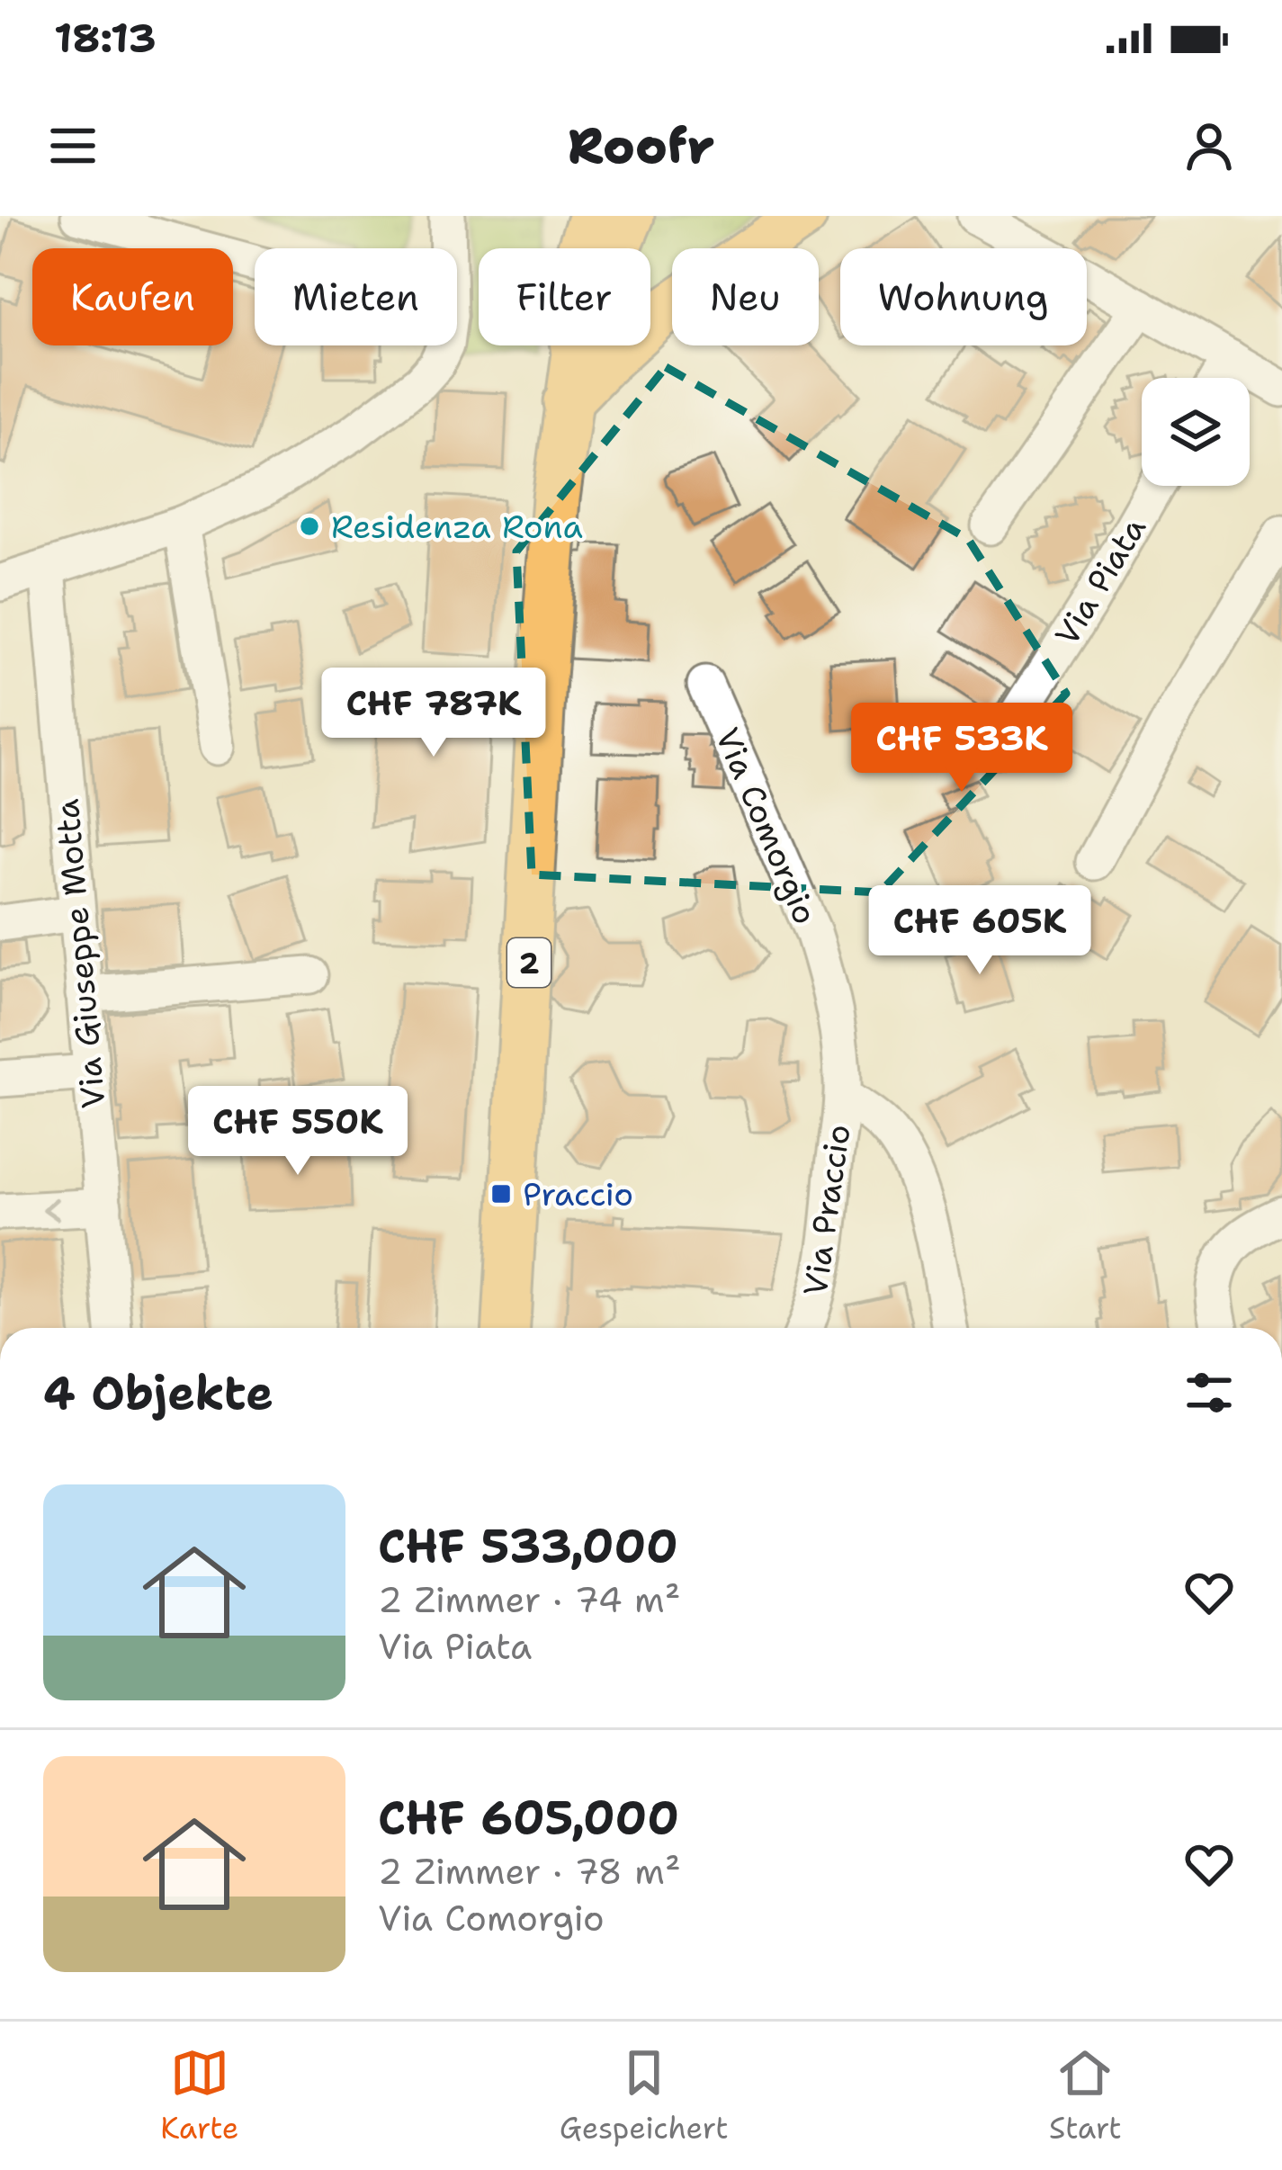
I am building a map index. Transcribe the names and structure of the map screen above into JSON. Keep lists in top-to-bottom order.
{
  "streets": {
    "main road": ["2"],
    "street": [
      "Via Piata",
      "Via Comorgio",
      "Via Giuseppe Motta",
      "Via Praccio"
    ]
  },
  "crossings": [
    ["Via Comorgio", "Via Praccio"]
  ],
  "places": {
    "other": ["Residenza Rona"],
    "transit": ["Praccio"]
  },
  "page": {
    "status": "18:13",
    "header": "Roofr",
    "chip": [
      "Kaufen",
      "Mieten",
      "Filter",
      "Neu",
      "Wohnung"
    ],
    "price": [
      "CHF 787K",
      "CHF 533K",
      "CHF 605K",
      "CHF 550K"
    ],
    "heading": "4 Objekte",
    "list": [
      {
        "name": "CHF 533,000",
        "note": "2 Zimmer · 74 m² · Via Piata"
      },
      {
        "name": "CHF 605,000",
        "note": "2 Zimmer · 78 m² · Via Comorgio"
      }
    ],
    "tabs": ["Karte", "Gespeichert", "Start"]
  }
}
